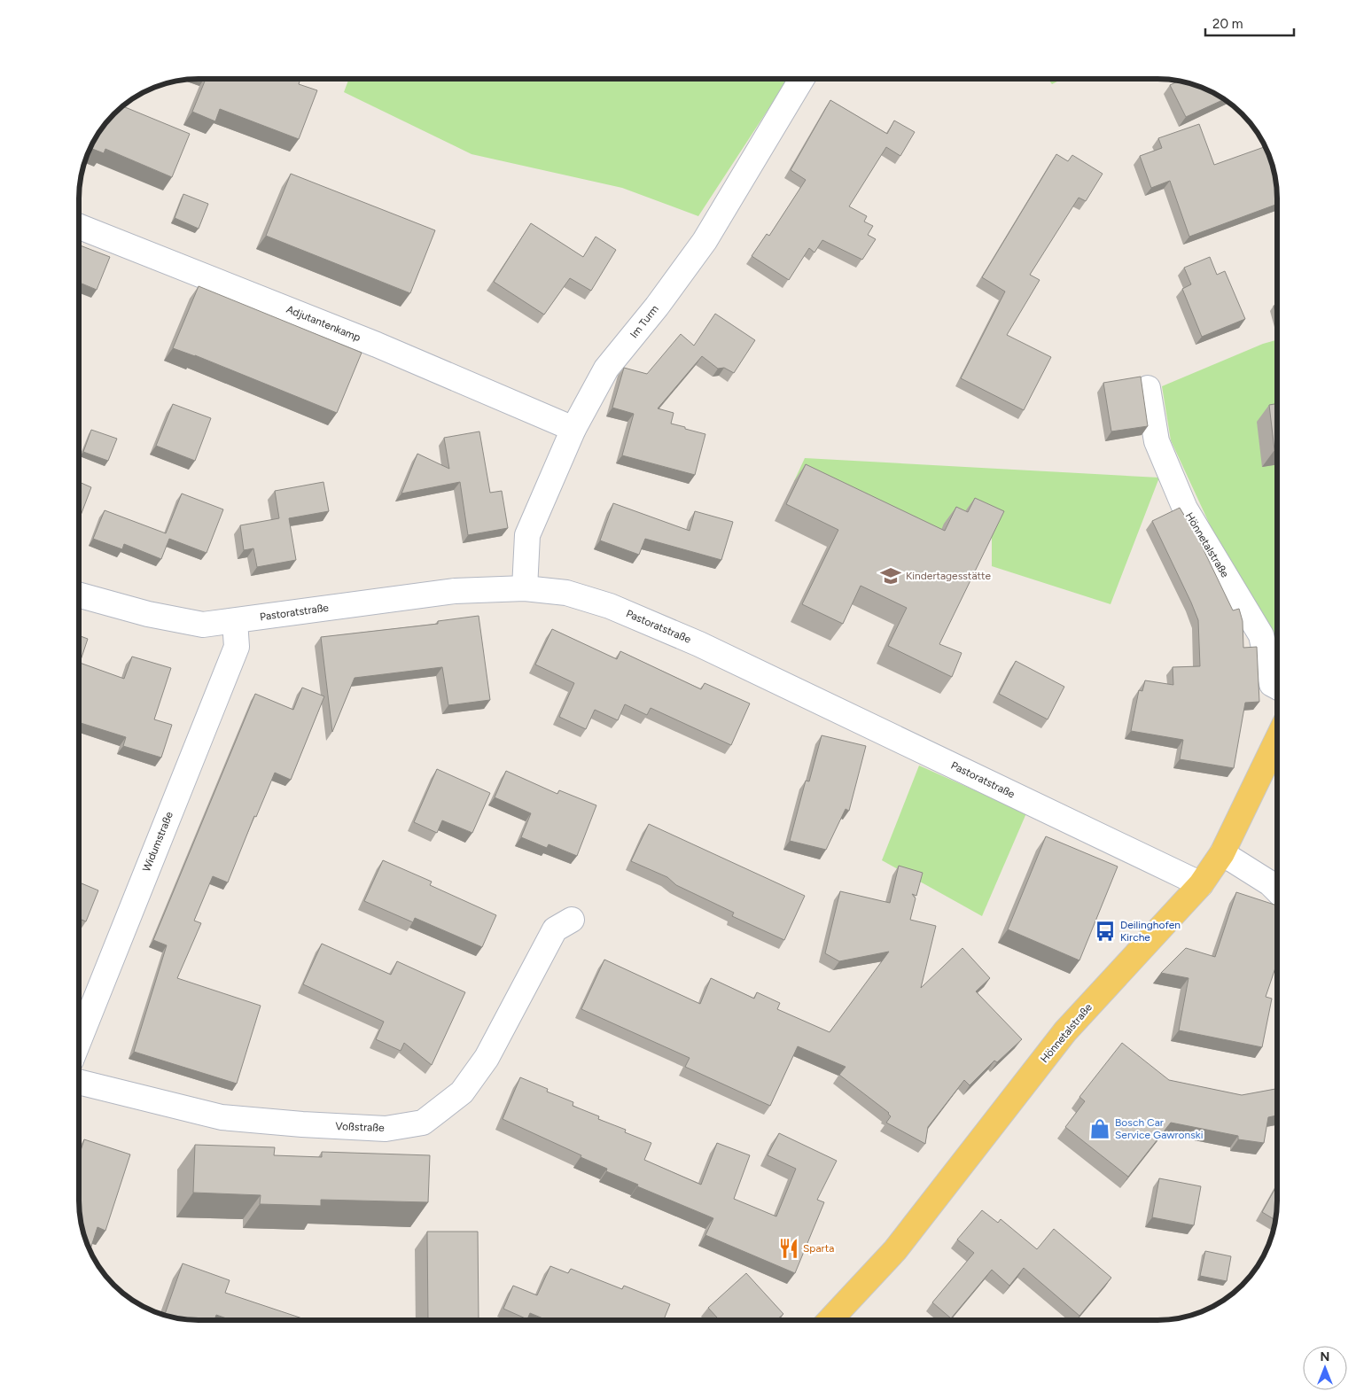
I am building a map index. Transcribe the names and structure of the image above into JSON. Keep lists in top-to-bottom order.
{
  "streets": {
    "main road": ["Hönnetalstraße"],
    "street": [
      "Im Turm",
      "Adjutantenkamp",
      "Pastoratstraße",
      "Widumstraße",
      "Voßstraße"
    ]
  },
  "crossings": [
    ["Im Turm", "Adjutantenkamp"],
    ["Im Turm", "Pastoratstraße"],
    ["Hönnetalstraße", "Pastoratstraße"],
    ["Pastoratstraße", "Widumstraße"]
  ],
  "places": {
    "school or university": ["Kindertagesstätte"],
    "bus stop": ["Deilinghofen Kirche"],
    "shop": ["Bosch Car Service Gawronski"],
    "restaurant": ["Sparta"]
  },
  "scale_bar": "20 m",
  "north": "top"
}
